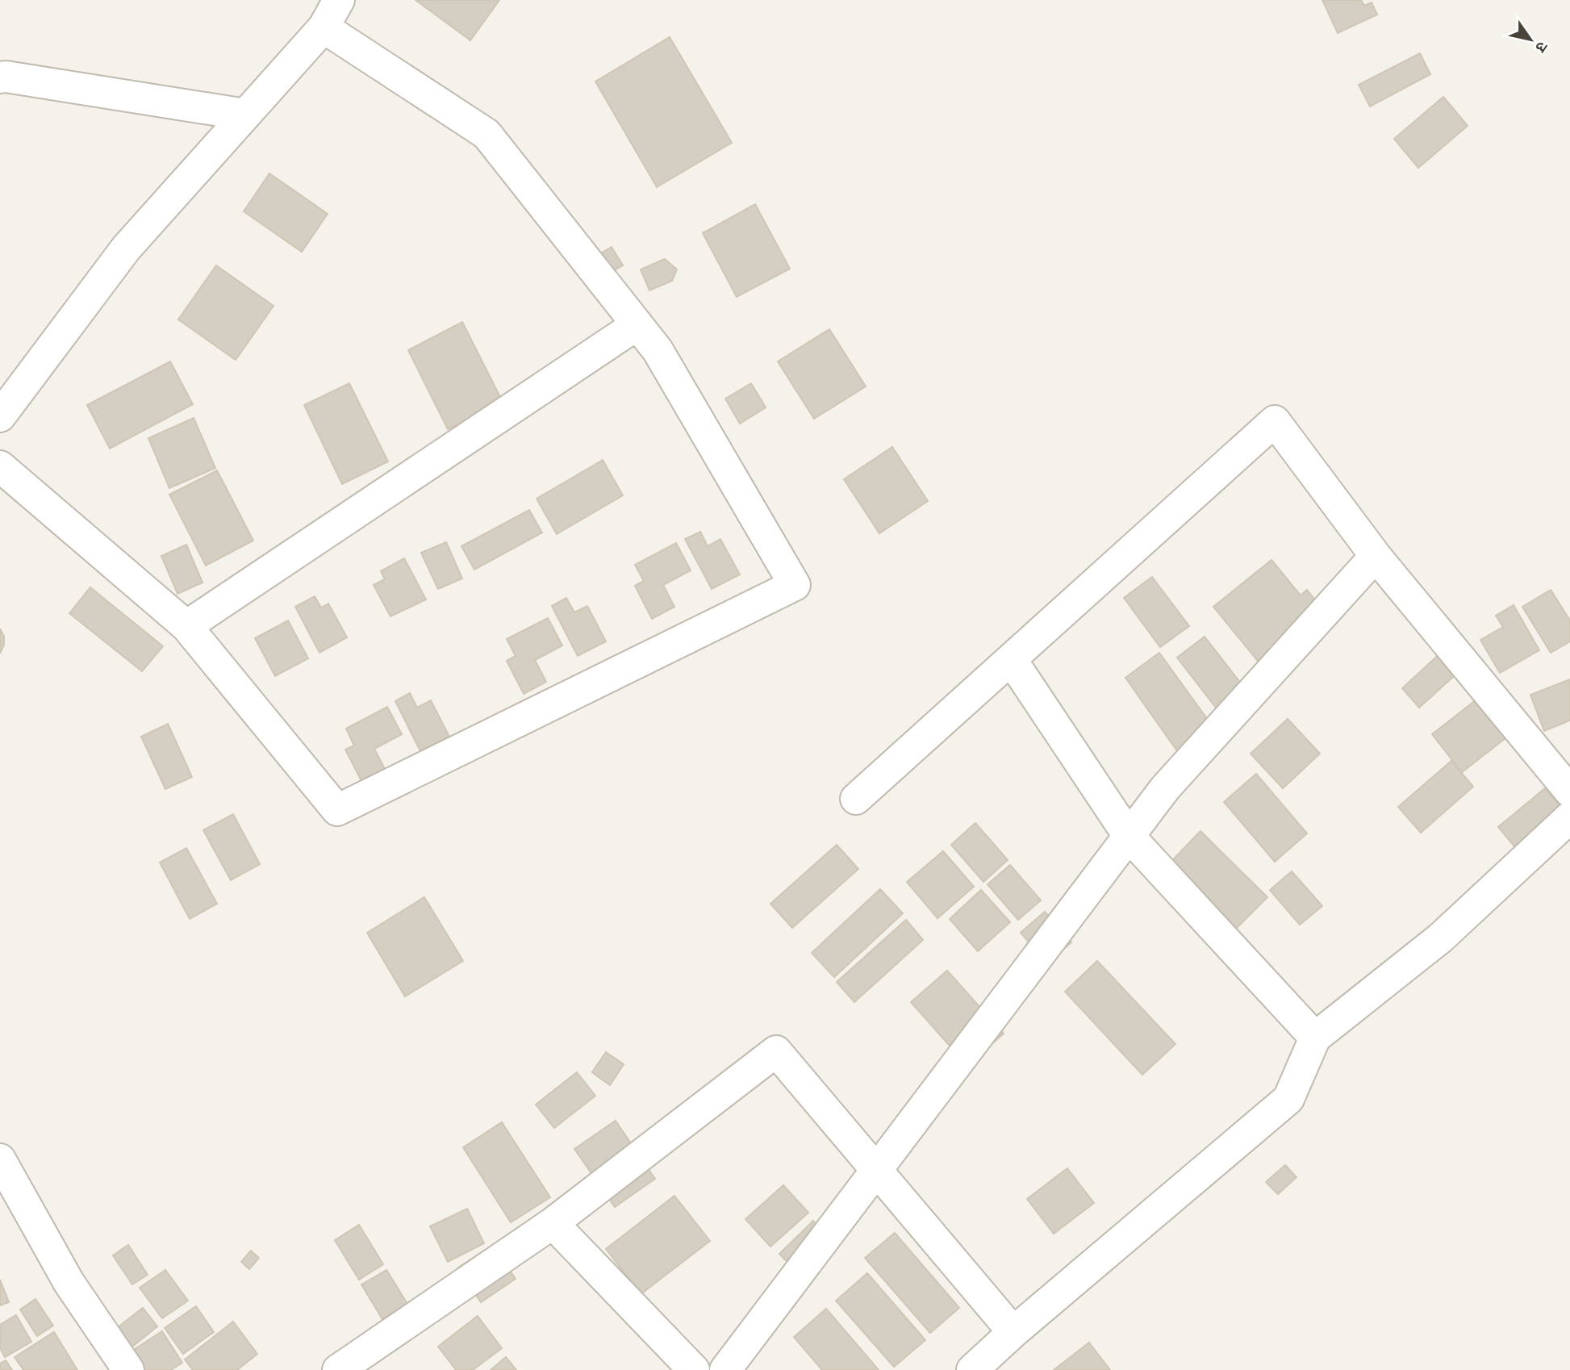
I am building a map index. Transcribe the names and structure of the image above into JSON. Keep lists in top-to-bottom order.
{
  "north": "bottom right"
}
